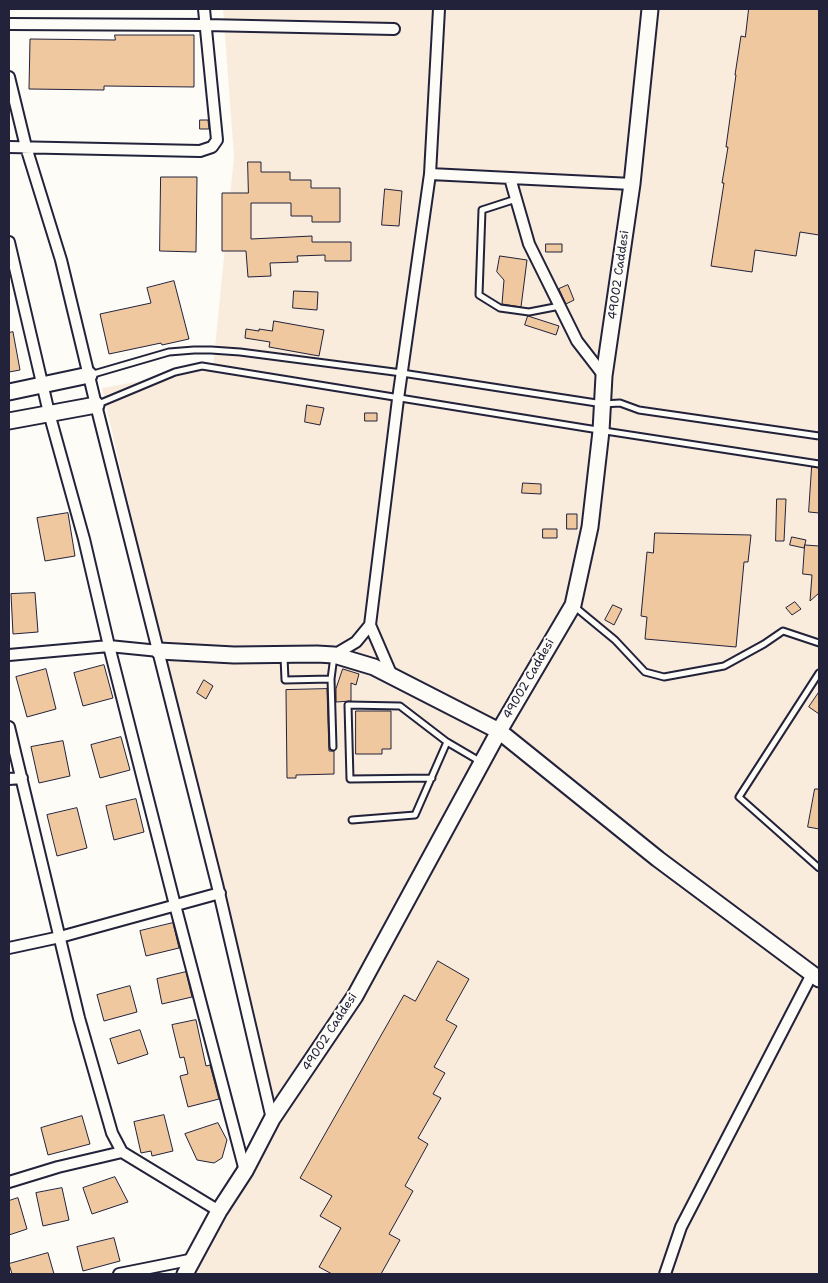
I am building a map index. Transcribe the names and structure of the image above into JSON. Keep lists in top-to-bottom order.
{
  "streets": {
    "street": ["49002 Caddesi"]
  }
}
